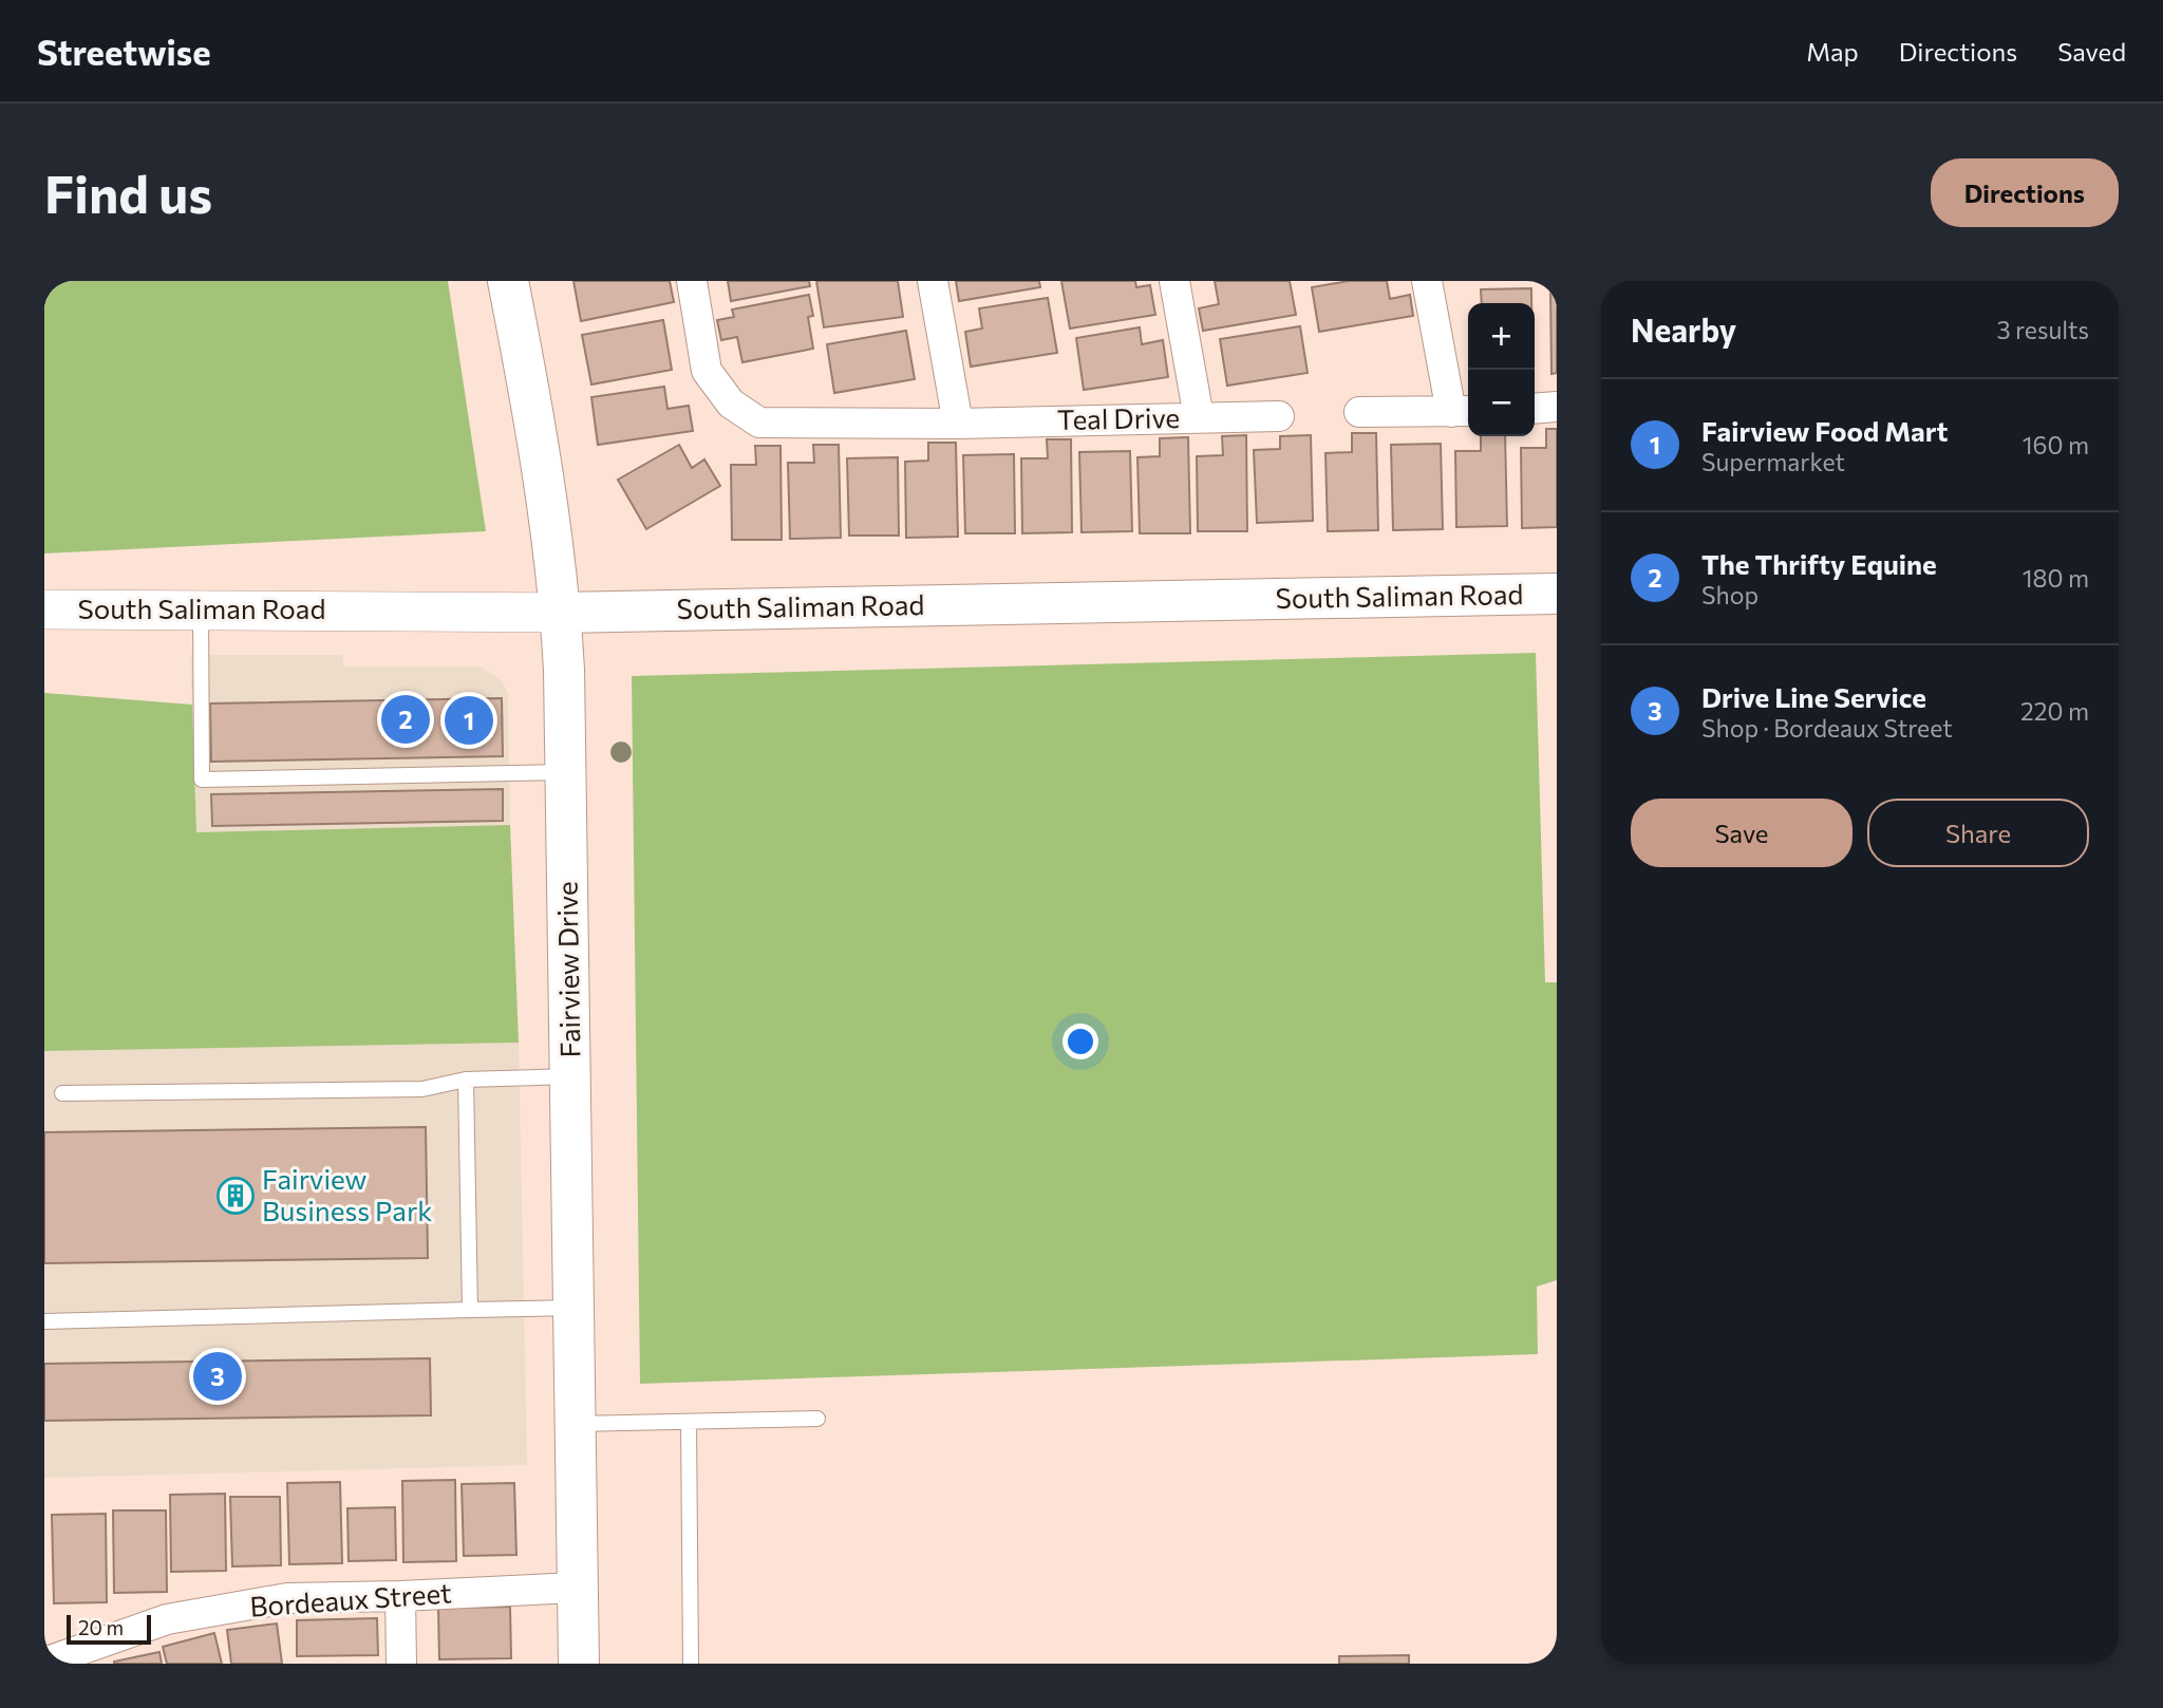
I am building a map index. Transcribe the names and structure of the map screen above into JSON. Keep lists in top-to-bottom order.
{
  "streets": {
    "main road": ["South Saliman Road", "Fairview Drive"],
    "street": ["Teal Drive", "Bordeaux Street"]
  },
  "crossings": [
    ["South Saliman Road", "Fairview Drive"],
    ["Fairview Drive", "Bordeaux Street"]
  ],
  "places": {
    "building": ["Fairview Business Park"]
  },
  "scale_bar": "20 m",
  "page": {
    "header": "Streetwise",
    "nav": ["Map", "Directions", "Saved"],
    "buttons": [
      "Directions",
      ["Save", "Share"]
    ],
    "title": "Find us",
    "heading": ["Nearby", "3 results"],
    "map_buttons": ["+", "−"],
    "list": [
      {
        "mark": "1",
        "name": "Fairview Food Mart",
        "note": "Supermarket",
        "value": "160 m"
      },
      {
        "mark": "2",
        "name": "The Thrifty Equine",
        "note": "Shop",
        "value": "180 m"
      },
      {
        "mark": "3",
        "name": "Drive Line Service",
        "note": "Shop · Bordeaux Street",
        "value": "220 m"
      }
    ],
    "pins": ["2", "1", "3"],
    "scale": "20 m"
  }
}
